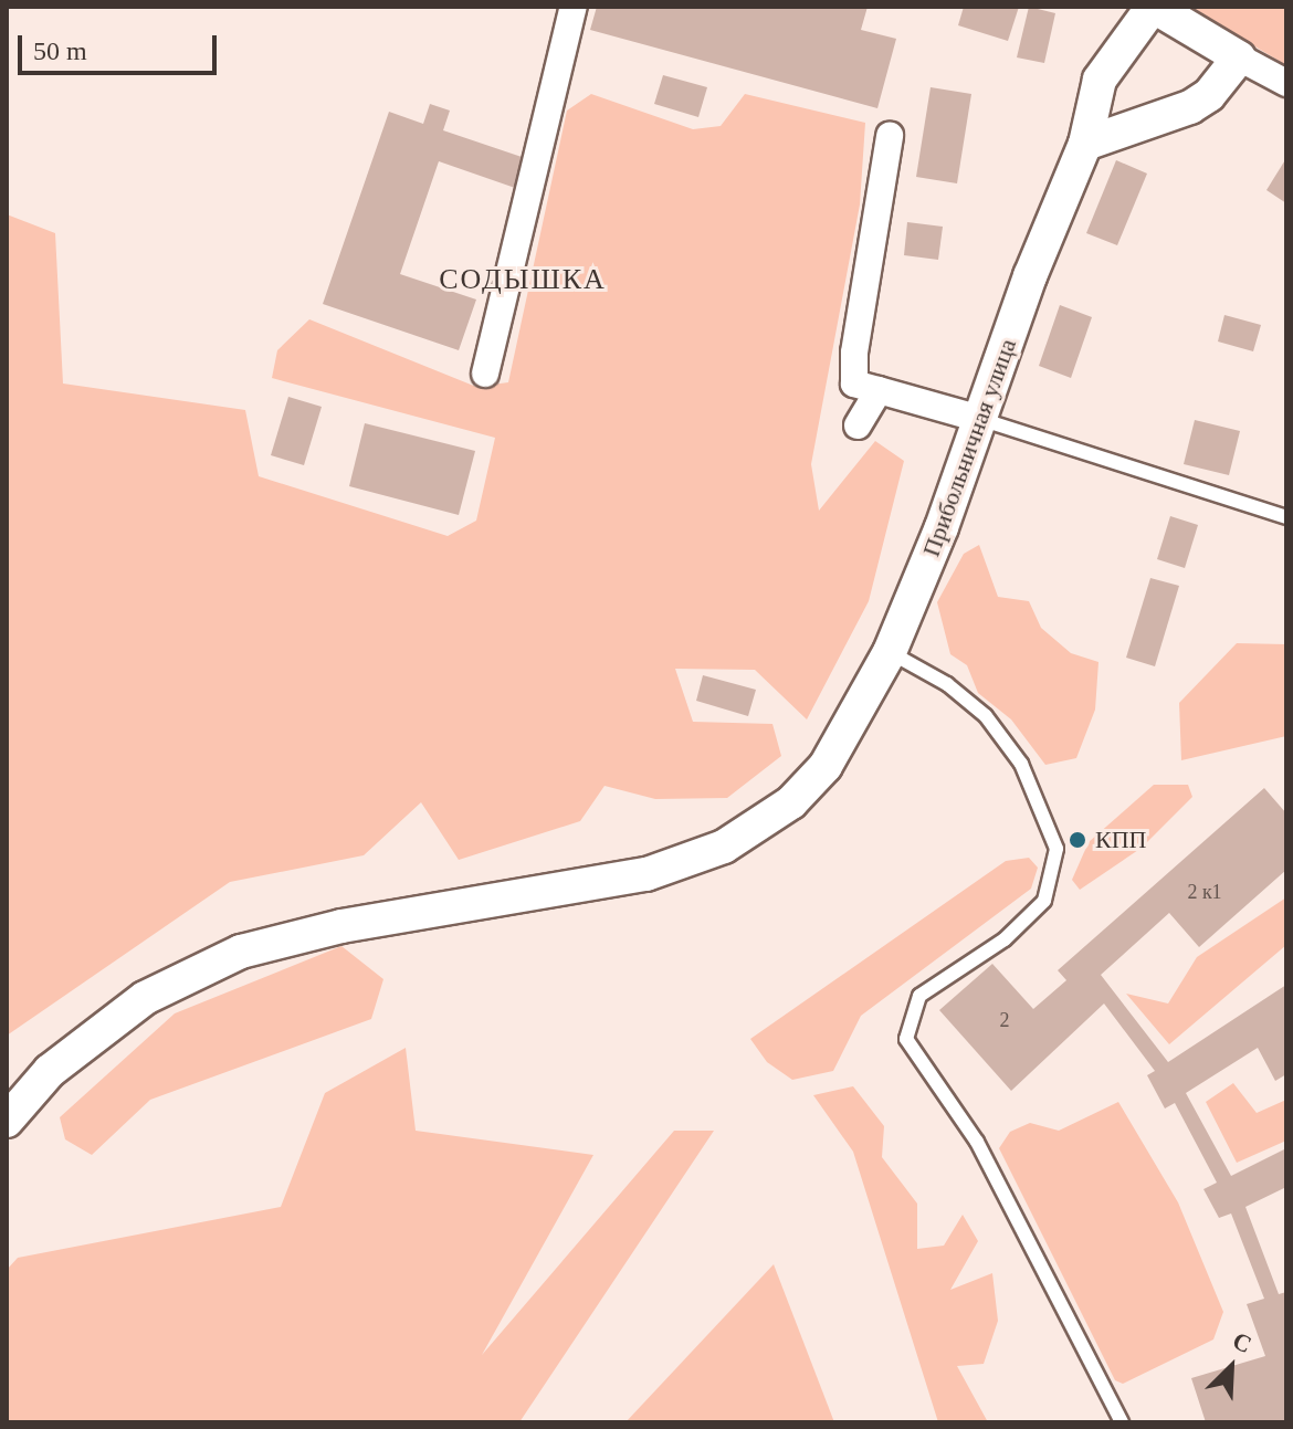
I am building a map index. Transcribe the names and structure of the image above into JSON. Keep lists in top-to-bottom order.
{
  "streets": {
    "street": ["Прибольничная улица"]
  },
  "districts": ["СОДЫШКА"],
  "places": ["КПП"],
  "house_numbers": ["2 к1", "2"],
  "scale_bar": "50 m",
  "north": "top right"
}
